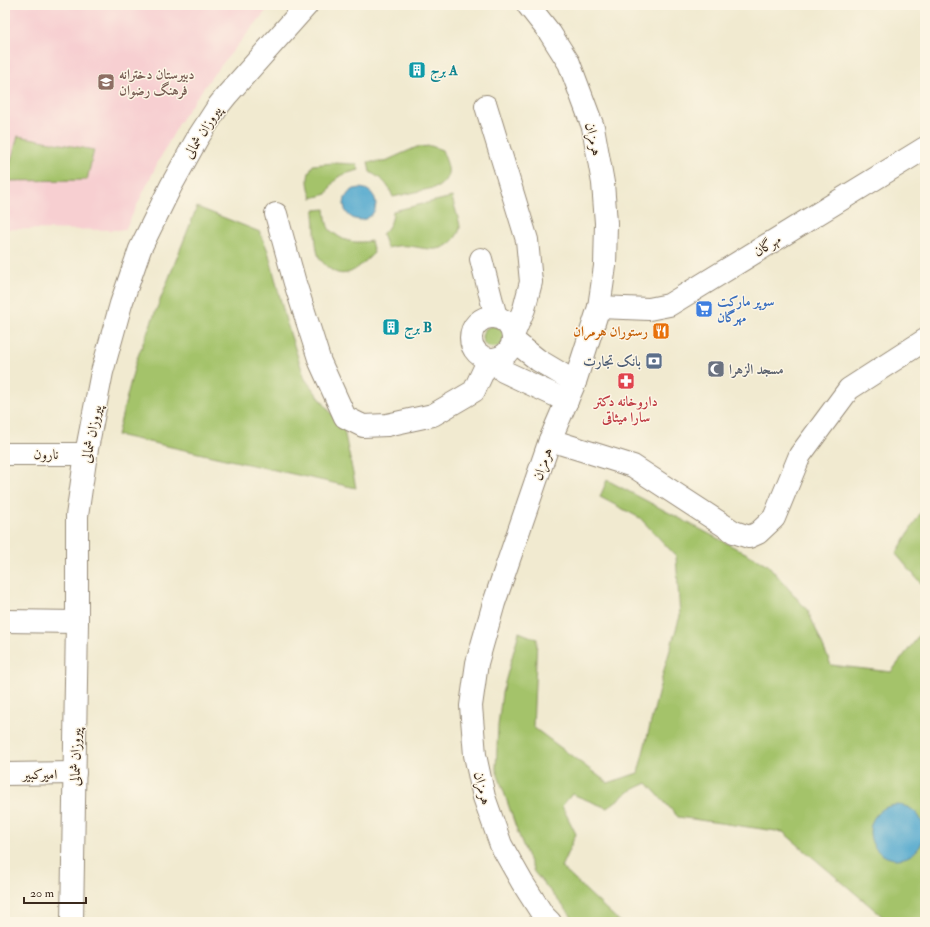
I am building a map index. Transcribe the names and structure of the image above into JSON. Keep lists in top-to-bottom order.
{
  "streets": {
    "street": [
      "پیروزان شمالی",
      "هرمزان",
      "مهرگان",
      "نارون",
      "امیرکبیر"
    ]
  },
  "crossings": [
    ["پیروزان شمالی", "نارون"],
    ["پیروزان شمالی", "امیرکبیر"],
    ["هرمزان", "مهرگان"]
  ],
  "places": {
    "building": ["برج A", "برج B"],
    "school or university": ["دبیرستان دخترانه فرهنگ رضوان"],
    "supermarket": ["سوپر مارکت مهرگان"],
    "restaurant": ["رستوران هرمران"],
    "bank": ["بانک تجارت"],
    "mosque": ["مسجد الزهرا"],
    "pharmacy": ["داروخانه دکتر سارا میثاقی"]
  },
  "scale_bar": "20 m"
}
